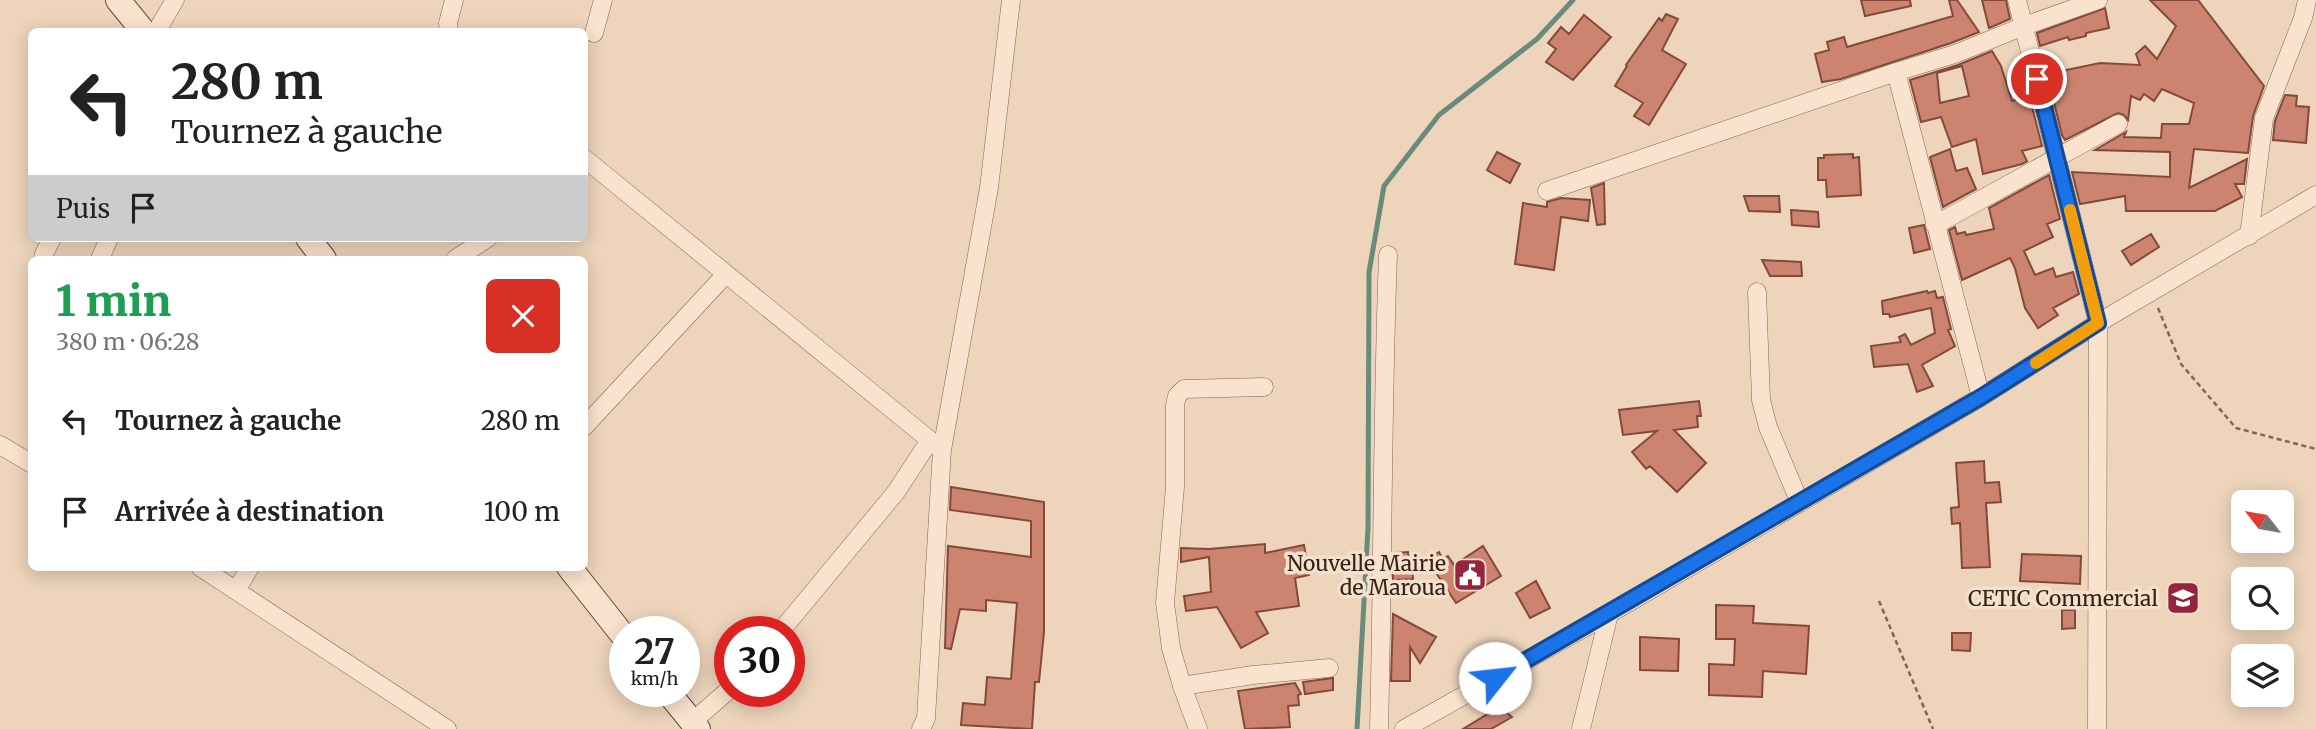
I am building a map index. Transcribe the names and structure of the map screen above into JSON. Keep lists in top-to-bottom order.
{
  "places": {
    "public building": ["Nouvelle Mairie de Maroua"],
    "school or university": ["CETIC Commercial"]
  },
  "north": "top left",
  "page": {
    "turn": ["280 m", "Tournez à gauche"],
    "then": "Puis",
    "heading": ["1 min", "380 m · 06:28"],
    "list": [
      {
        "name": "Tournez à gauche",
        "value": "280 m"
      },
      {
        "name": "Arrivée à destination",
        "value": "100 m"
      }
    ],
    "speed": "27 km/h",
    "limit": "30"
  }
}
